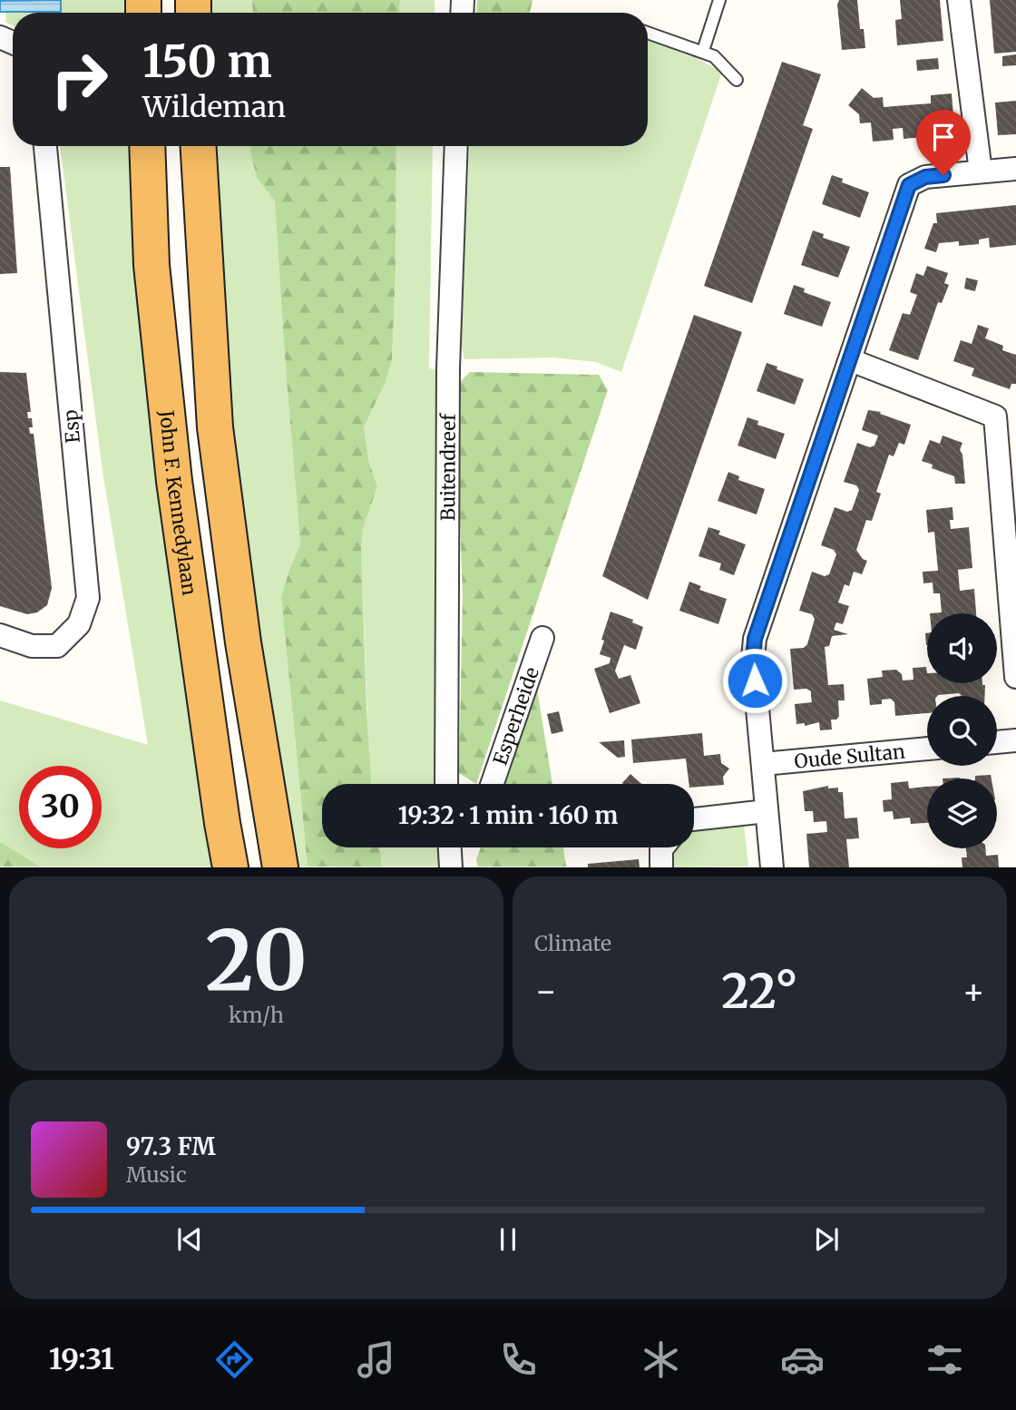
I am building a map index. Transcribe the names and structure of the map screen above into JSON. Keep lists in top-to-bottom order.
{
  "streets": {
    "highway": ["John F. Kennedylaan"],
    "street": [
      "Esp",
      "Buitendreef",
      "Esperheide",
      "Oude Sultan"
    ]
  },
  "page": {
    "turn": ["150 m", "Wildeman"],
    "limit": "30",
    "trip": "19:32 · 1 min · 160 m",
    "tile": [
      ["20", "km/h"],
      "Climate"
    ],
    "heat": ["−", "22°", "+"],
    "song": ["97.3 FM", "Music"],
    "tabs": "19:31"
  }
}
